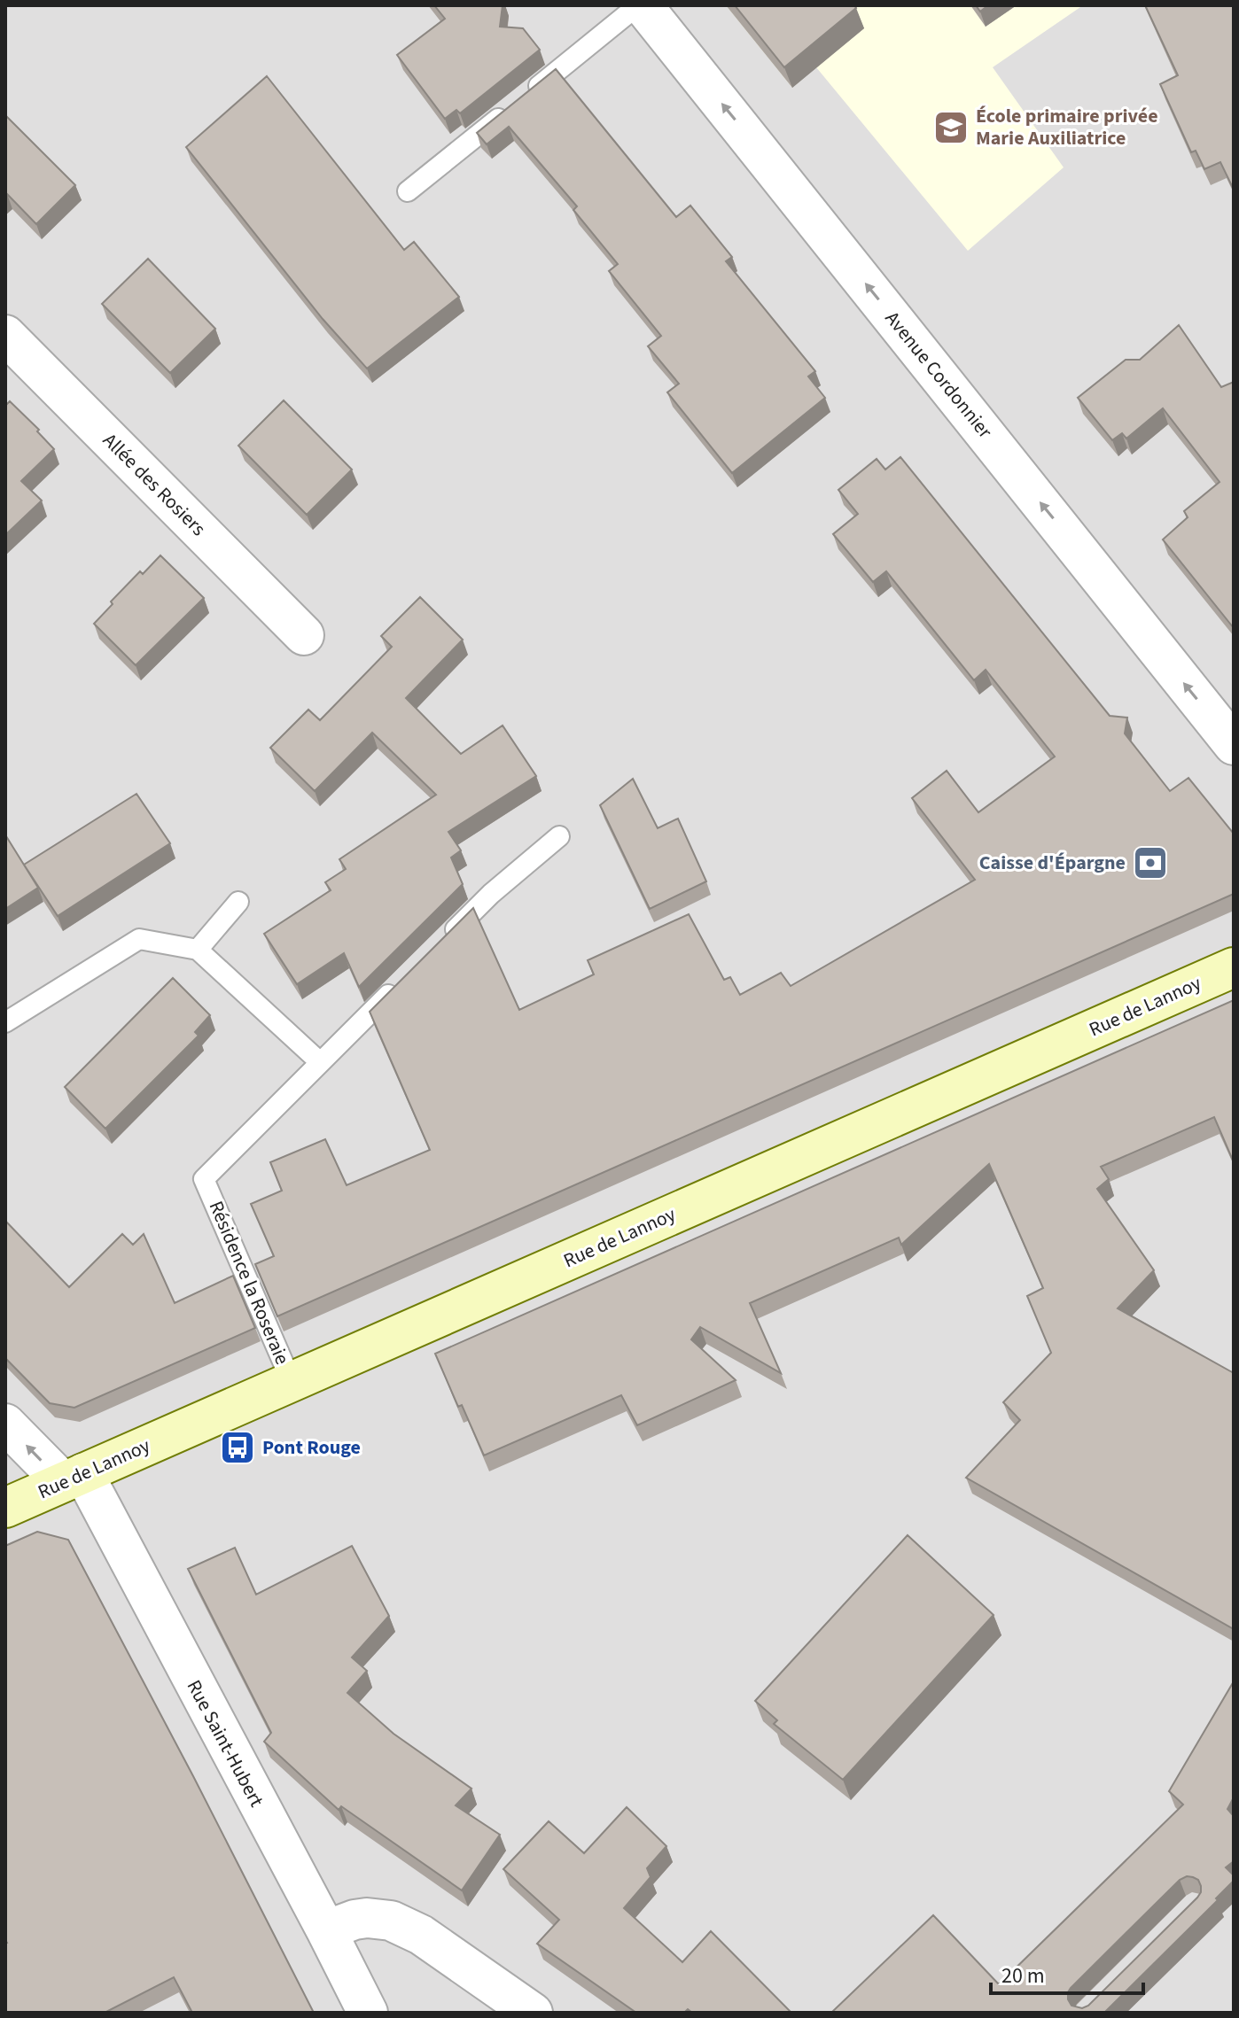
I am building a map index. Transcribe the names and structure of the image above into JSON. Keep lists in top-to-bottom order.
{
  "streets": {
    "main road": ["Rue de Lannoy"],
    "street": ["Avenue Cordonnier", "Allée des Rosiers", "Rue Saint-Hubert"],
    "lane": ["Résidence la Roseraie"]
  },
  "crossings": [
    ["Rue de Lannoy", "Résidence la Roseraie"],
    ["Rue de Lannoy", "Rue Saint-Hubert"]
  ],
  "one_way": ["Avenue Cordonnier"],
  "places": {
    "school or university": ["École primaire privée Marie Auxiliatrice"],
    "bank": ["Caisse d'Épargne"],
    "bus stop": ["Pont Rouge"]
  },
  "scale_bar": "20 m"
}
